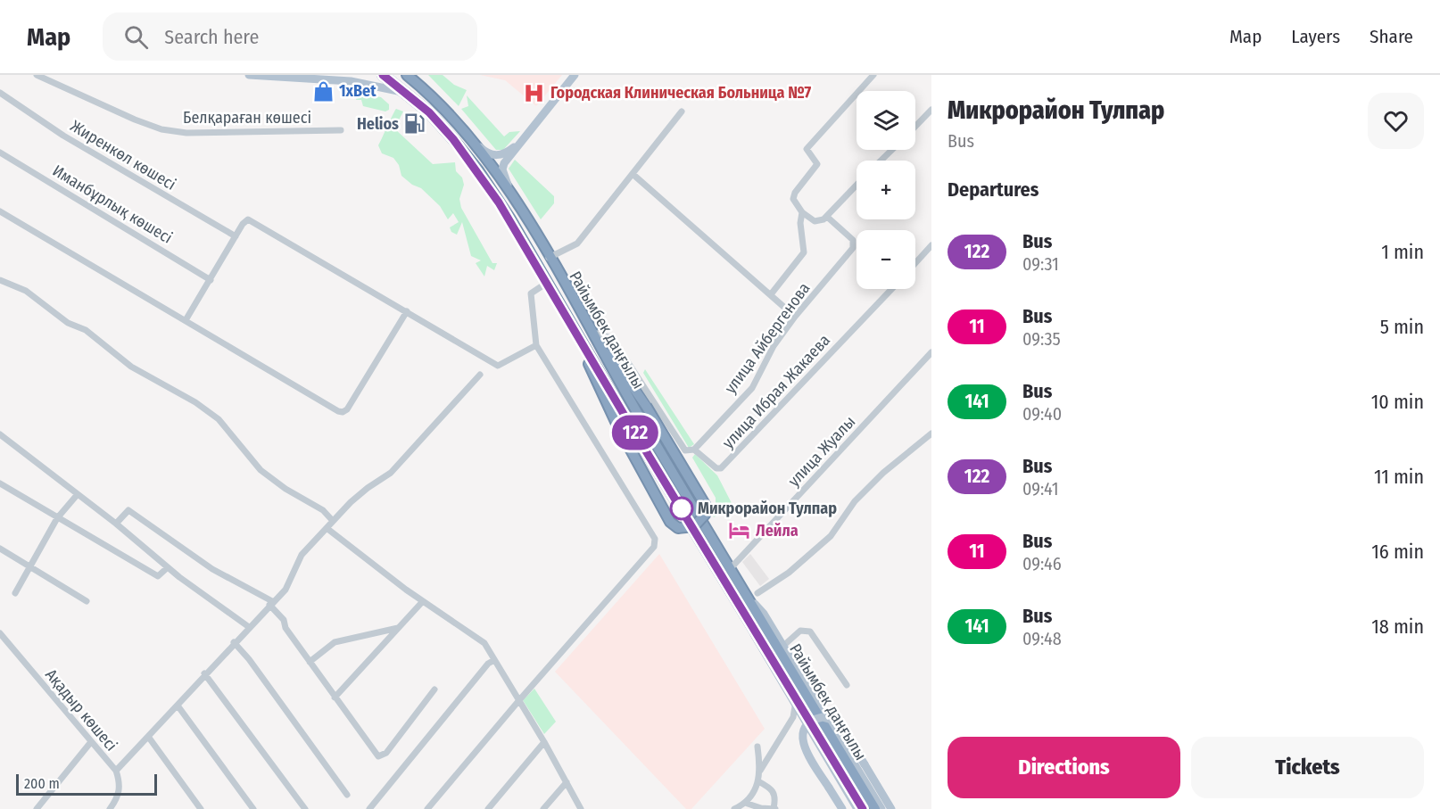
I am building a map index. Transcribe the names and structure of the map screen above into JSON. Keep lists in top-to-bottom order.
{
  "streets": {
    "highway": ["Райымбек даңғылы"],
    "street": [
      "Белқараған көшесі",
      "Жиренкөл көшесі",
      "Иманбұрлық көшесі",
      "улица Айбергенова",
      "улица Ибрая Жакаева",
      "улица Жуалы",
      "Ақадыр көшесі"
    ]
  },
  "crossings": [
    ["Райымбек даңғылы", "улица Жуалы"],
    ["улица Айбергенова", "улица Ибрая Жакаева"]
  ],
  "places": {
    "shop": ["1xBet"],
    "hospital": ["Городская Клиническая Больница №7"],
    "fuel station": ["Helios"],
    "other": ["Микрорайон Тулпар"],
    "hotel": ["Лейла"]
  },
  "lines": ["bus line 122"],
  "scale_bar": "200 m",
  "page": {
    "header": "Map",
    "search": "Search here",
    "nav": ["Map", "Layers", "Share"],
    "on_map": "122",
    "heading": [
      ["Микрорайон Тулпар", "Bus"],
      "Departures"
    ],
    "map_buttons": ["+", "−"],
    "list": [
      {
        "mark": "122",
        "name": "Bus",
        "note": "09:31",
        "value": "1 min"
      },
      {
        "mark": "11",
        "name": "Bus",
        "note": "09:35",
        "value": "5 min"
      },
      {
        "mark": "141",
        "name": "Bus",
        "note": "09:40",
        "value": "10 min"
      },
      {
        "mark": "122",
        "name": "Bus",
        "note": "09:41",
        "value": "11 min"
      },
      {
        "mark": "11",
        "name": "Bus",
        "note": "09:46",
        "value": "16 min"
      },
      {
        "mark": "141",
        "name": "Bus",
        "note": "09:48",
        "value": "18 min"
      }
    ],
    "buttons": ["Directions", "Tickets"],
    "scale": "200 m"
  }
}
